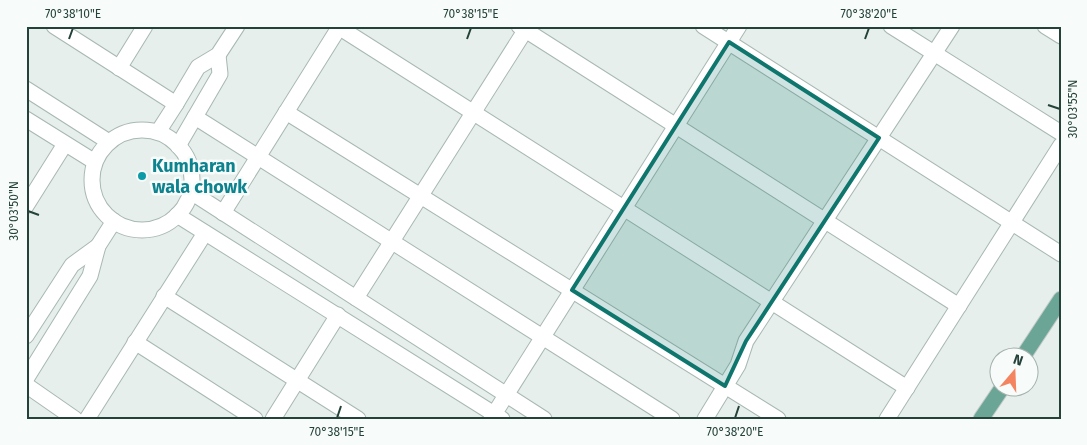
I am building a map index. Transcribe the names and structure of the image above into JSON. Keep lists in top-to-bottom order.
{
  "places": ["Kumharan wala chowk"],
  "north": "top",
  "coordinates": [
    "70°38'10\"E",
    "70°38'15\"E",
    "70°38'20\"E",
    "30°03'55\"N",
    "30°03'50\"N"
  ]
}
